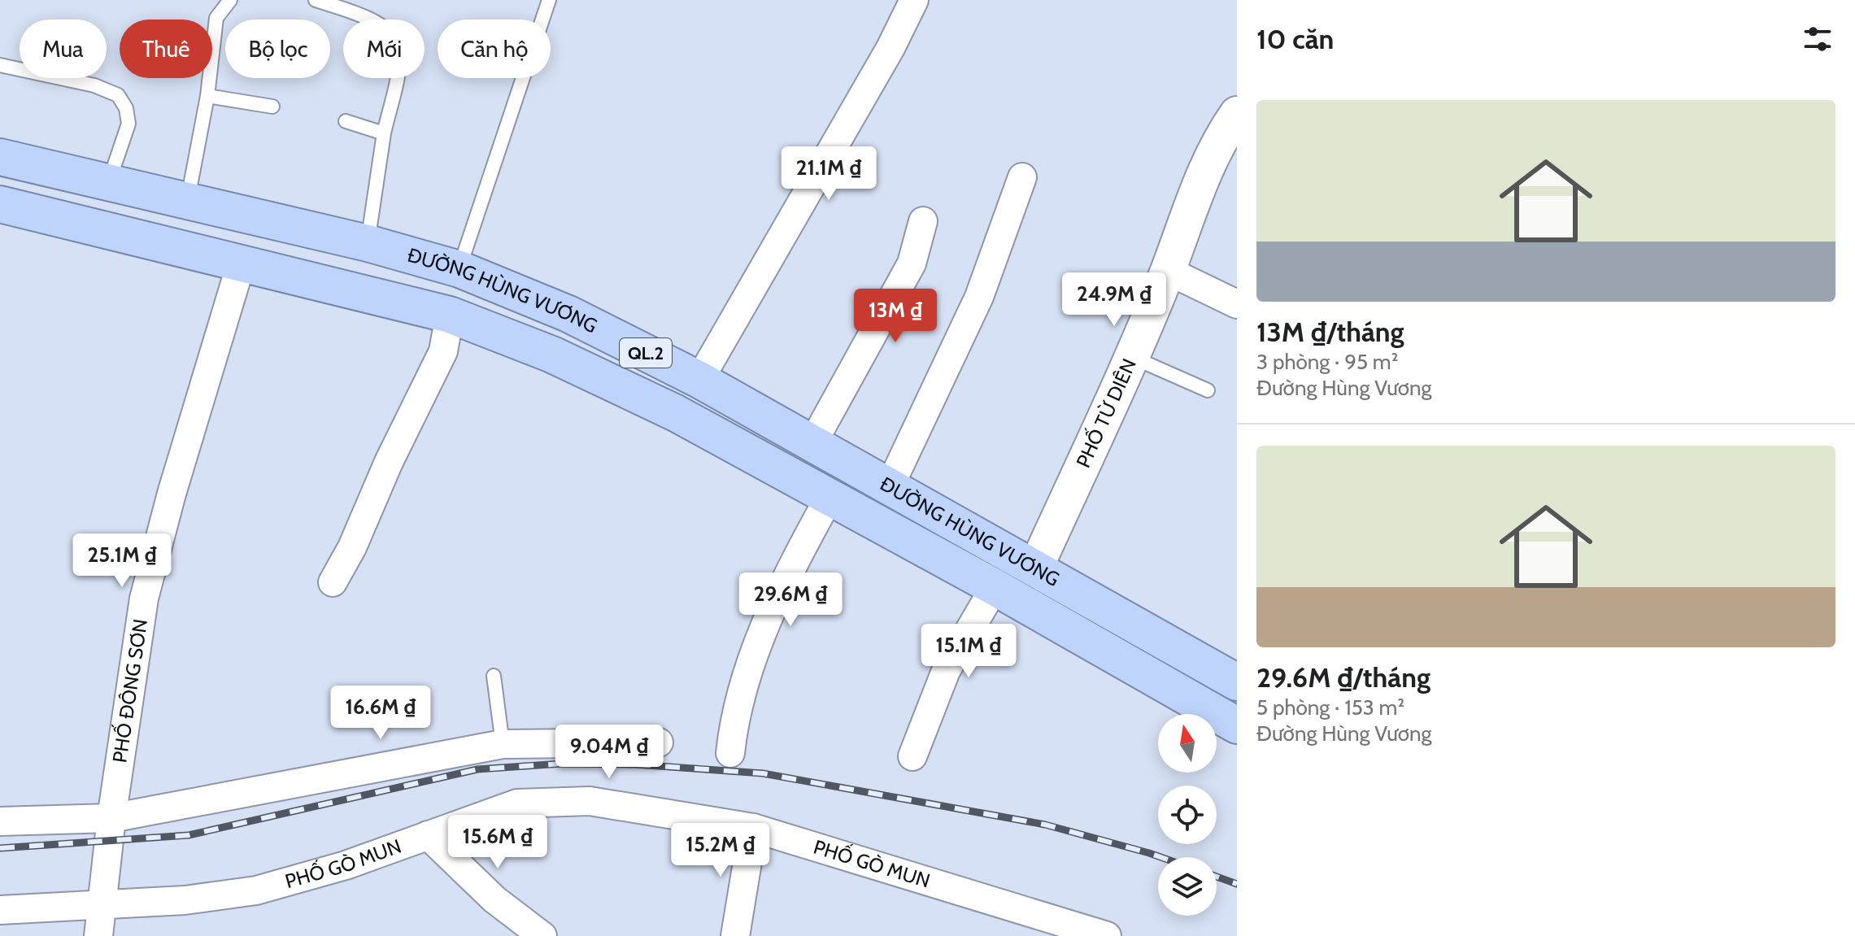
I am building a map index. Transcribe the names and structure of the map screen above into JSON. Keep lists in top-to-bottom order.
{
  "streets": {
    "highway": ["ĐƯỜNG HÙNG VƯƠNG", "QL.2"],
    "street": ["PHỐ TỪ DIÊN", "PHỐ ĐÔNG SƠN", "PHỐ GÒ MUN"]
  },
  "crossings": [
    ["ĐƯỜNG HÙNG VƯƠNG", "PHỐ TỪ DIÊN"],
    ["ĐƯỜNG HÙNG VƯƠNG", "PHỐ ĐÔNG SƠN"],
    ["PHỐ ĐÔNG SƠN", "PHỐ GÒ MUN"]
  ],
  "north": "top",
  "page": {
    "heading": "10 căn",
    "chip": [
      "Mua",
      "Thuê",
      "Bộ lọc",
      "Mới",
      "Căn hộ"
    ],
    "list": [
      {
        "name": "13M ₫/tháng",
        "note": "3 phòng · 95 m² · Đường Hùng Vương"
      },
      {
        "name": "29.6M ₫/tháng",
        "note": "5 phòng · 153 m² · Đường Hùng Vương"
      }
    ],
    "price": [
      "21.1M ₫",
      "24.9M ₫",
      "13M ₫",
      "25.1M ₫",
      "29.6M ₫",
      "15.1M ₫",
      "16.6M ₫",
      "9.04M ₫",
      "15.6M ₫",
      "15.2M ₫"
    ]
  }
}
